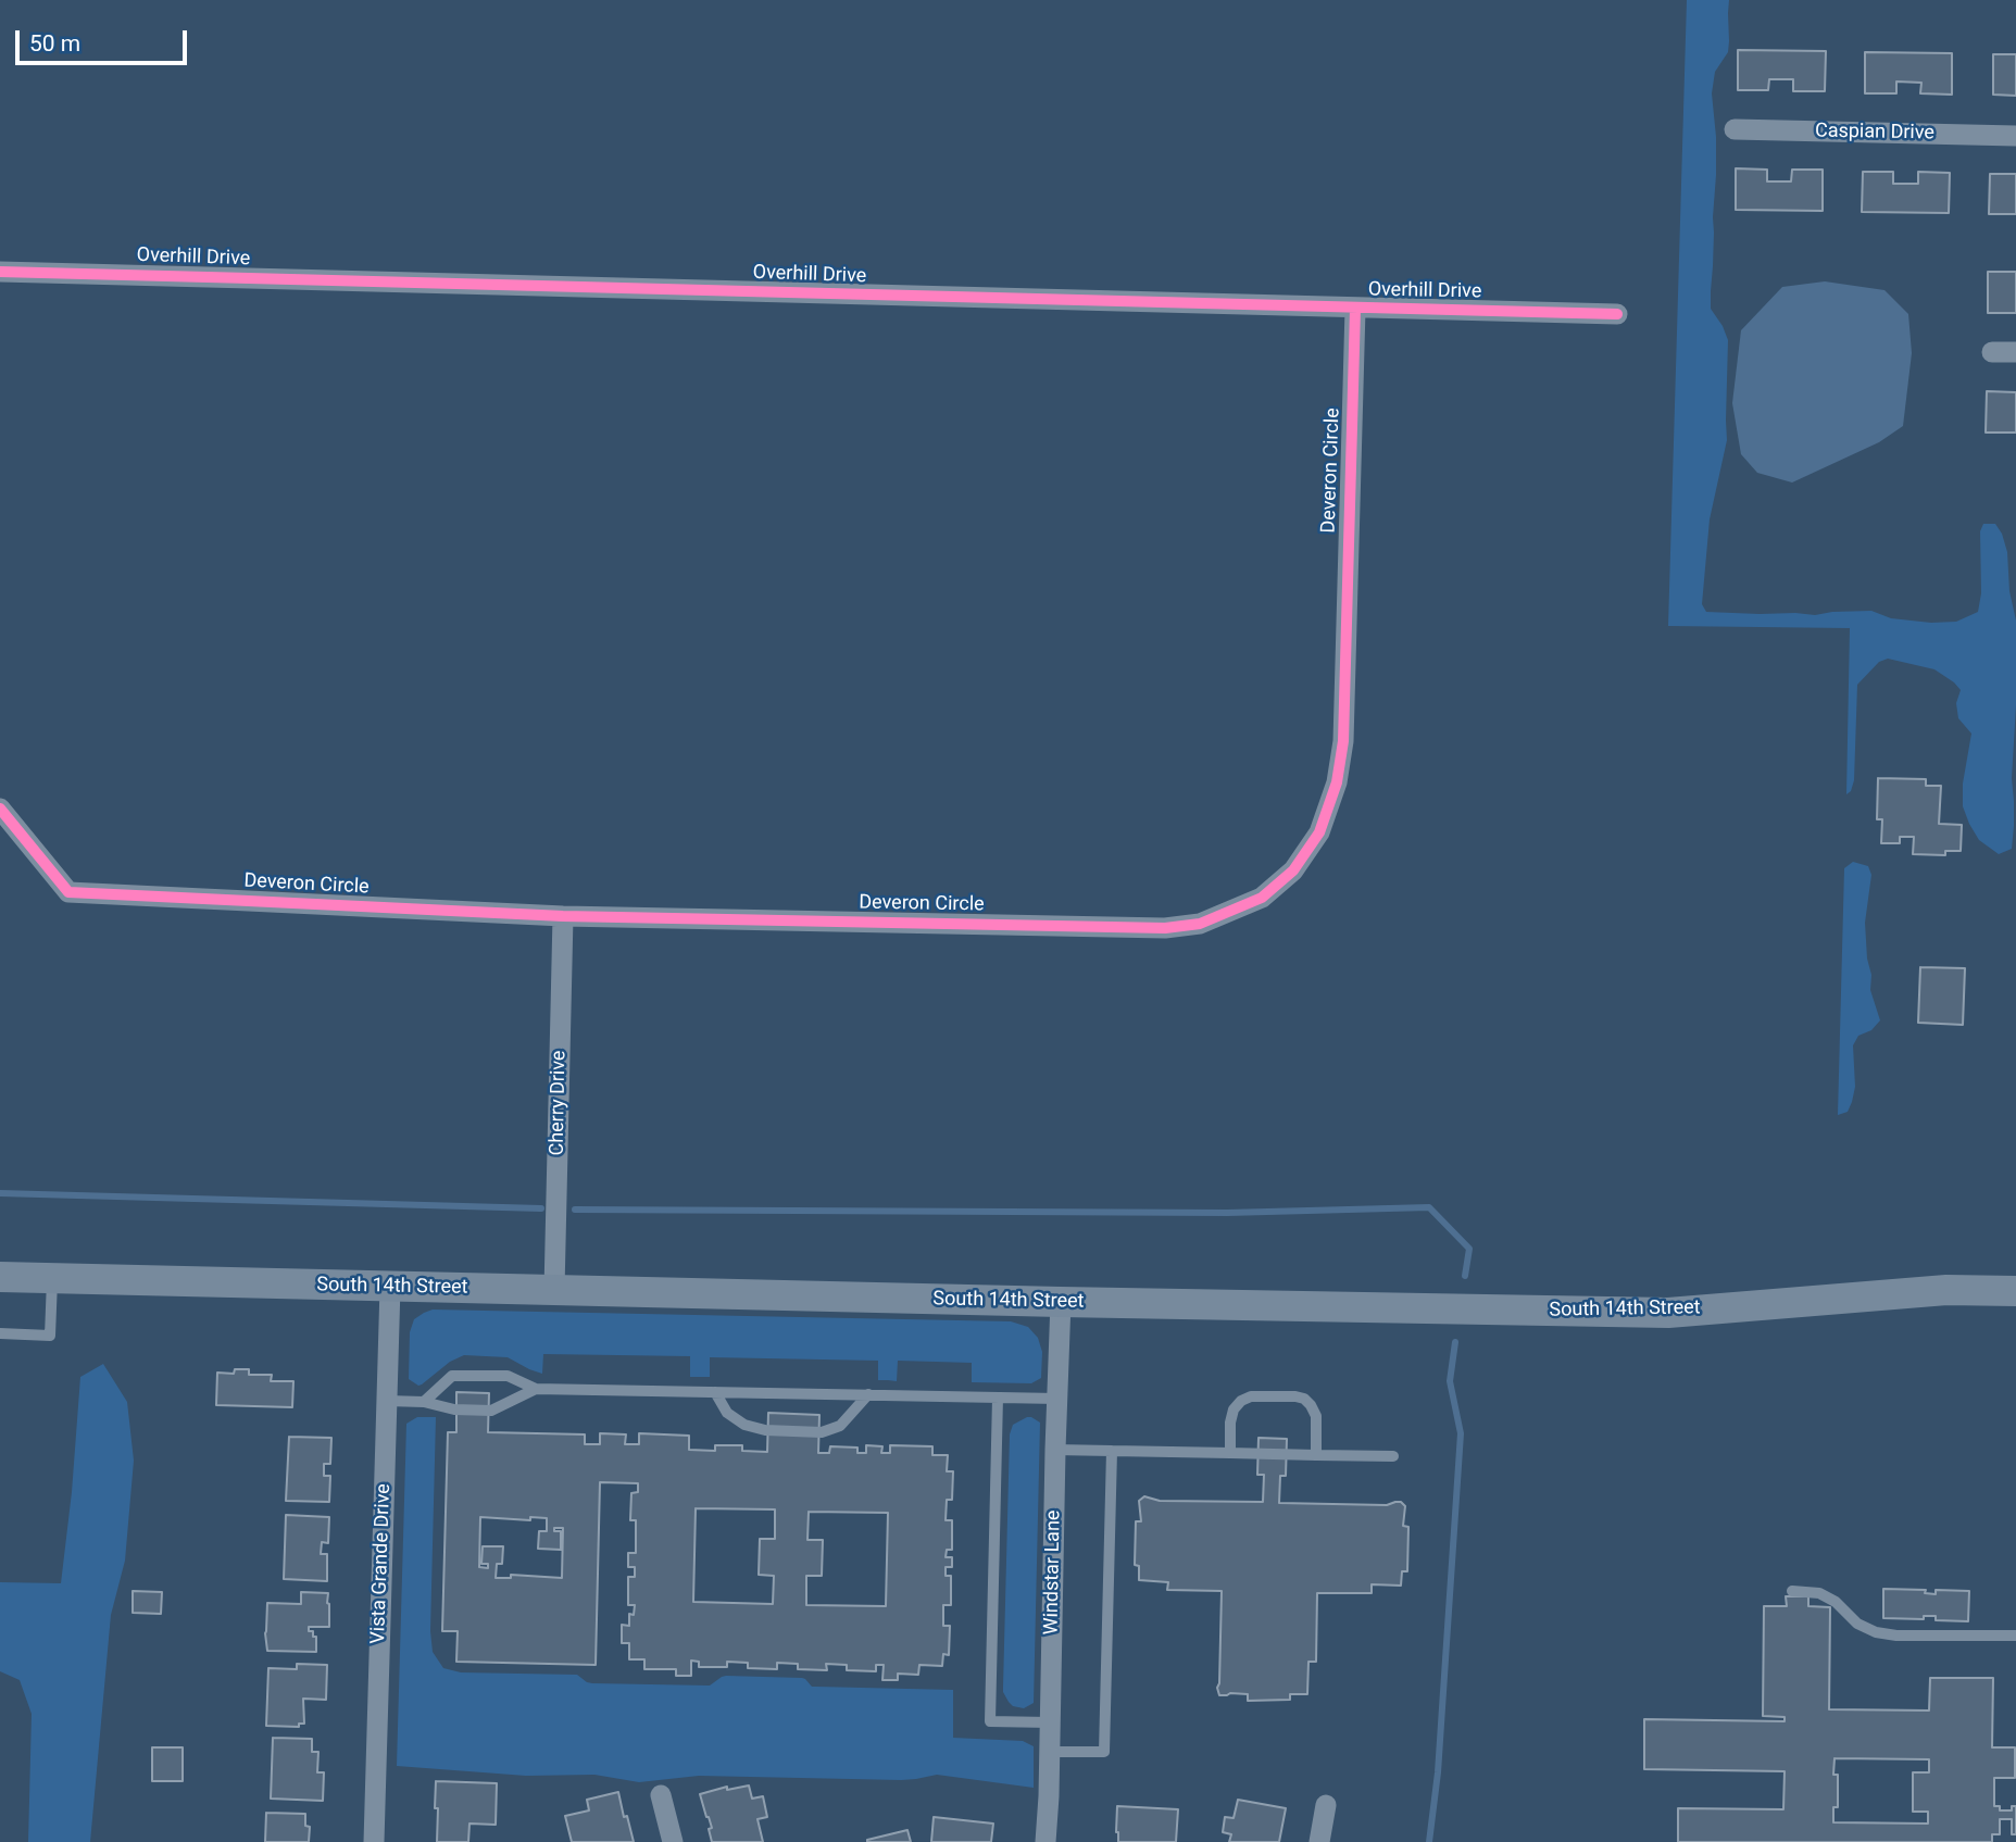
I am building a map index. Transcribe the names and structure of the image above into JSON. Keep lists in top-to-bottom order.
{
  "streets": {
    "main road": ["South 14th Street"],
    "street": [
      "Caspian Drive",
      "Overhill Drive",
      "Deveron Circle",
      "Cherry Drive",
      "Vista Grande Drive",
      "Windstar Lane"
    ]
  },
  "crossings": [
    ["Overhill Drive", "Deveron Circle"],
    ["Deveron Circle", "Cherry Drive"],
    ["Cherry Drive", "South 14th Street"],
    ["South 14th Street", "Vista Grande Drive"],
    ["South 14th Street", "Windstar Lane"]
  ],
  "scale_bar": "50 m"
}
